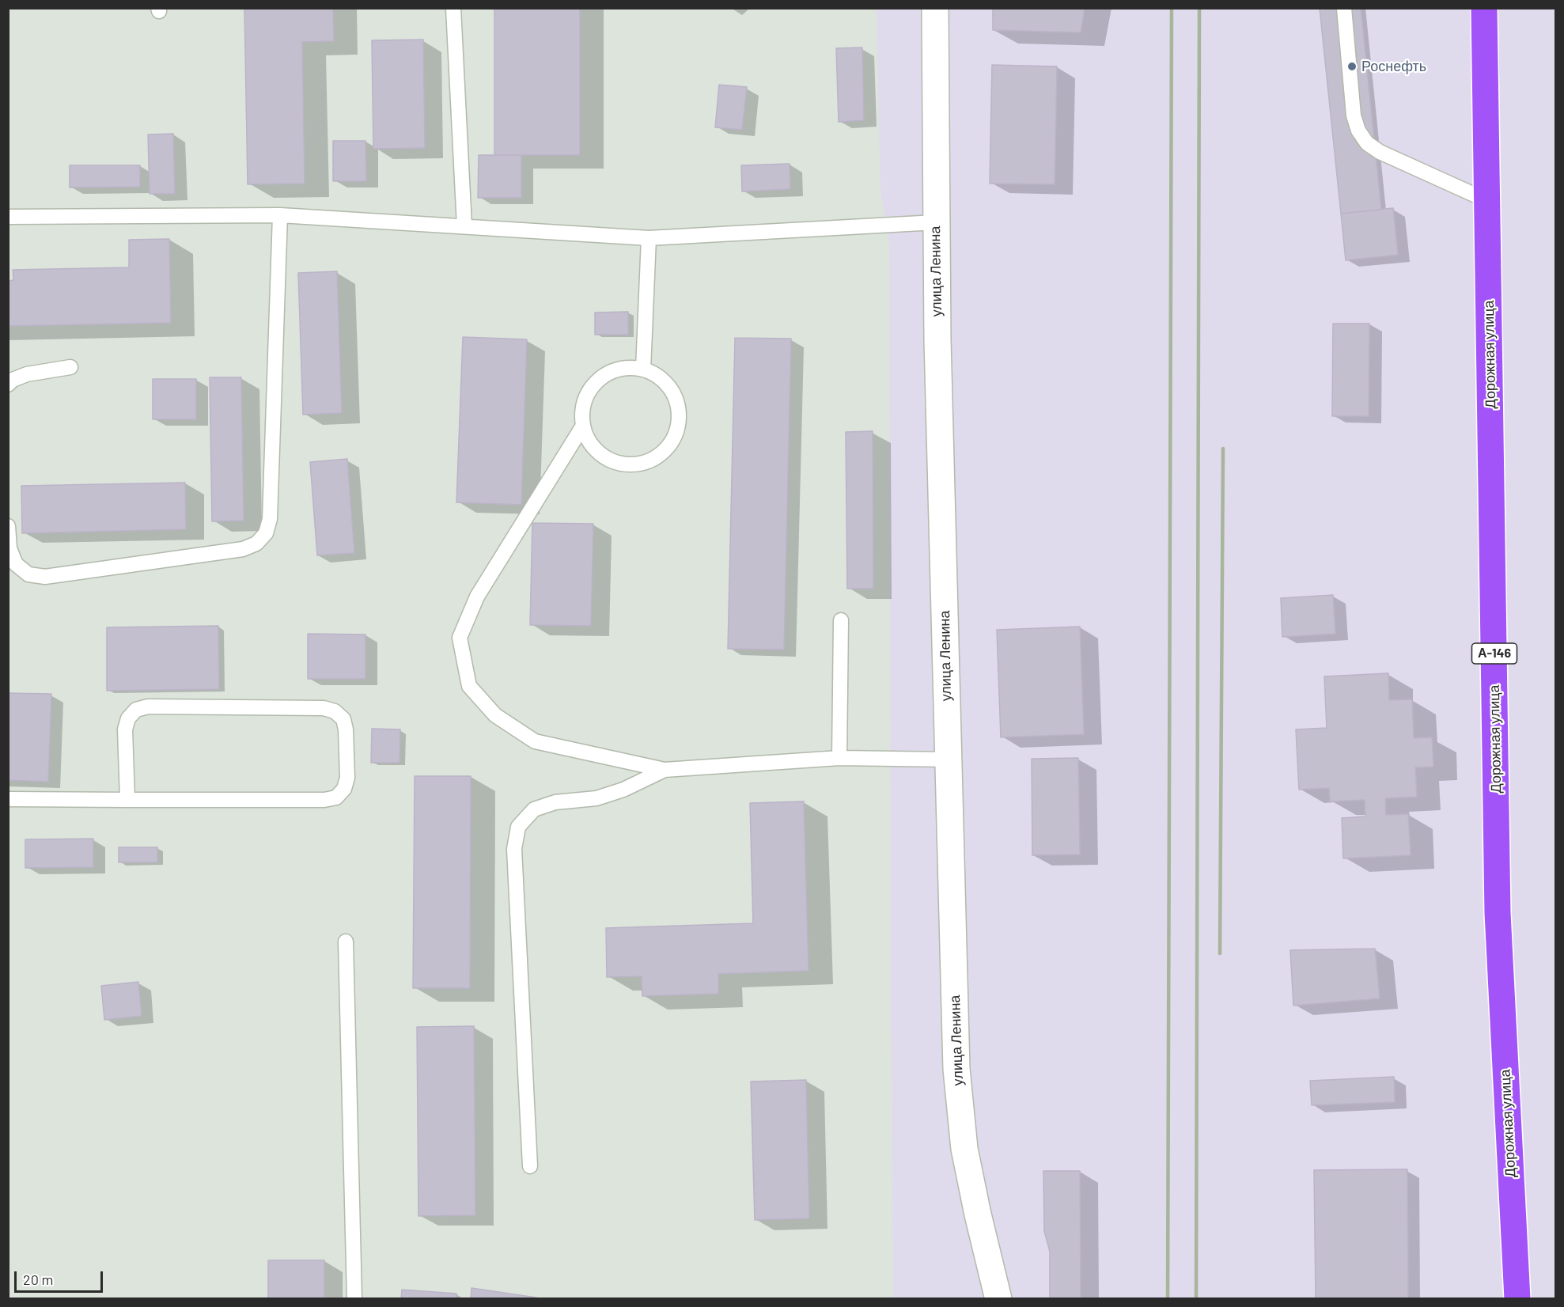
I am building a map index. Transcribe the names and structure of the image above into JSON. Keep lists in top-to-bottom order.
{
  "streets": {
    "main road": ["Дорожная улица", "А-146"],
    "street": ["улица Ленина"]
  },
  "places": ["Роснефть"],
  "scale_bar": "20 m"
}
